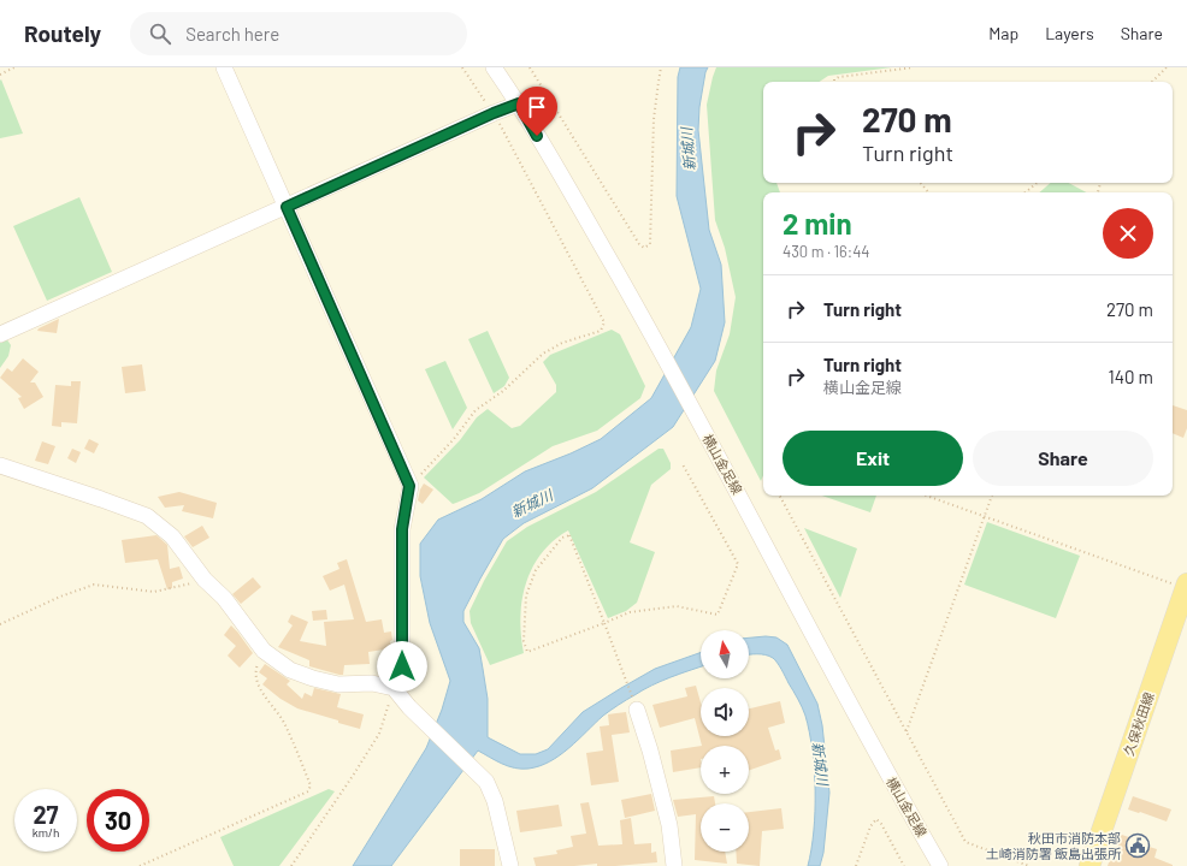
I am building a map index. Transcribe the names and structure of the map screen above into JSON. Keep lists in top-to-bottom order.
{
  "streets": {
    "main road": ["久保秋田線"],
    "street": ["横山金足線"]
  },
  "water": ["新城川"],
  "places": {
    "public building": ["秋田市消防本部 土崎消防署 飯島出張所"]
  },
  "north": "top",
  "page": {
    "header": "Routely",
    "search": "Search here",
    "nav": ["Map", "Layers", "Share"],
    "turn": ["270 m", "Turn right"],
    "heading": ["2 min", "430 m · 16:44"],
    "list": [
      {
        "name": "Turn right",
        "value": "270 m"
      },
      {
        "name": "Turn right",
        "note": "横山金足線",
        "value": "140 m"
      }
    ],
    "buttons": ["Exit", "Share"],
    "map_buttons": ["+", "−"],
    "speed": "27 km/h",
    "limit": "30"
  }
}
